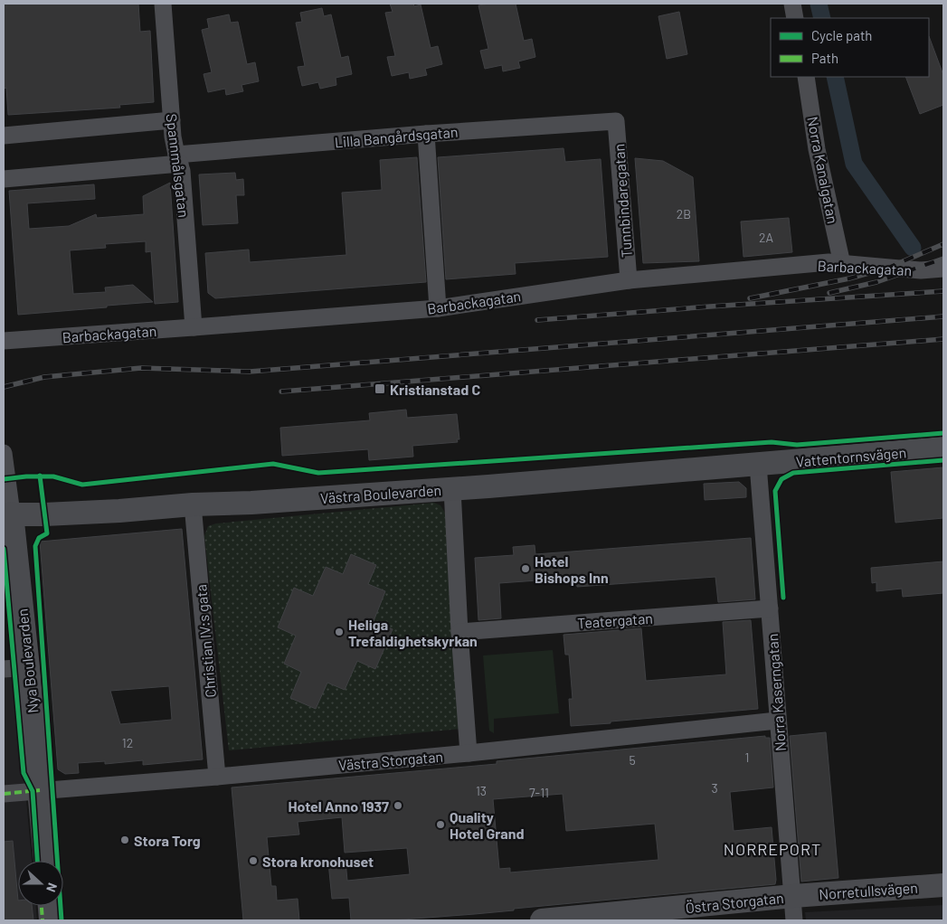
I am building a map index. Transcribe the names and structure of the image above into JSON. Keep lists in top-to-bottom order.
{
  "streets": {
    "street": [
      "Lilla Bangårdsgatan",
      "Spannmålsgatan",
      "Norra Kanalgatan",
      "Tunnbindaregatan",
      "Barbackagatan",
      "Vattentornsvägen",
      "Västra Boulevarden",
      "Teatergatan",
      "Christian IV:s gata",
      "Nya Boulevarden",
      "Norra Kaserngatan",
      "Västra Storgatan",
      "Norretullsvägen",
      "Östra Storgatan"
    ]
  },
  "crossings": [
    ["Lilla Bangårdsgatan", "Spannmålsgatan"],
    ["Lilla Bangårdsgatan", "Tunnbindaregatan"],
    ["Spannmålsgatan", "Barbackagatan"],
    ["Norra Kanalgatan", "Barbackagatan"],
    ["Tunnbindaregatan", "Barbackagatan"],
    ["Vattentornsvägen", "Västra Boulevarden"],
    ["Vattentornsvägen", "Norra Kaserngatan"],
    ["Västra Boulevarden", "Christian IV:s gata"],
    ["Västra Boulevarden", "Nya Boulevarden"],
    ["Västra Boulevarden", "Norra Kaserngatan"],
    ["Teatergatan", "Norra Kaserngatan"],
    ["Christian IV:s gata", "Västra Storgatan"],
    ["Nya Boulevarden", "Västra Storgatan"],
    ["Norra Kaserngatan", "Västra Storgatan"],
    ["Norra Kaserngatan", "Norretullsvägen"],
    ["Norra Kaserngatan", "Östra Storgatan"],
    ["Norretullsvägen", "Östra Storgatan"]
  ],
  "districts": ["NORREPORT"],
  "places": {
    "transit": ["Kristianstad C"],
    "other": [
      "Hotel Bishops Inn",
      "Heliga Trefaldighetskyrkan",
      "Hotel Anno 1937",
      "Quality Hotel Grand",
      "Stora Torg",
      "Stora kronohuset"
    ]
  },
  "house_numbers": [
    "2B",
    "2A",
    "12",
    "1",
    "5",
    "3",
    "13",
    "7-11"
  ],
  "legend": ["Cycle path", "Path"],
  "north": "right"
}
